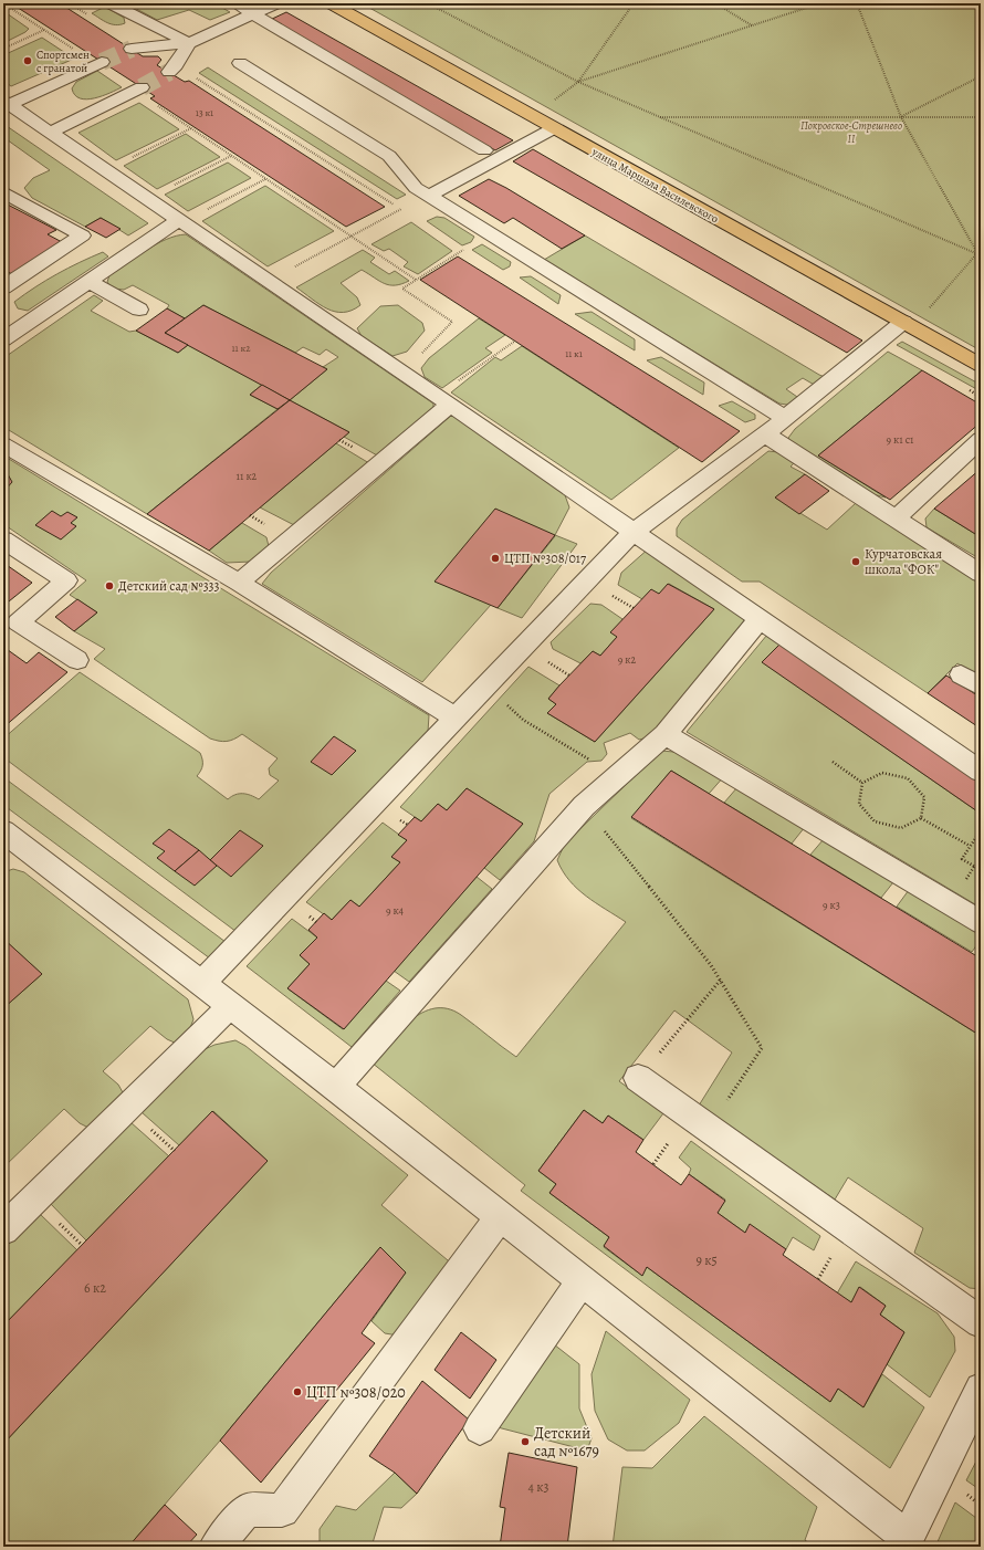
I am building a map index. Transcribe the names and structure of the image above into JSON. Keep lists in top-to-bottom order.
{
  "streets": {
    "main road": ["улица Маршала Василевского"]
  },
  "parks": ["Покровское-Стрешнево II"],
  "places": [
    "Спортсмен с гранатой",
    "ЦТП №308/017",
    "Курчатовская школа \"ФОК\"",
    "Детский сад №333",
    "ЦТП №308/020",
    "Детский сад №1679"
  ],
  "house_numbers": [
    "13 к1",
    "11 к2",
    "11 к1",
    "9 к1 с1",
    "11 к2",
    "9 к2",
    "9 к3",
    "9 к4",
    "9 к5",
    "6 к2",
    "4 к3"
  ]
}
